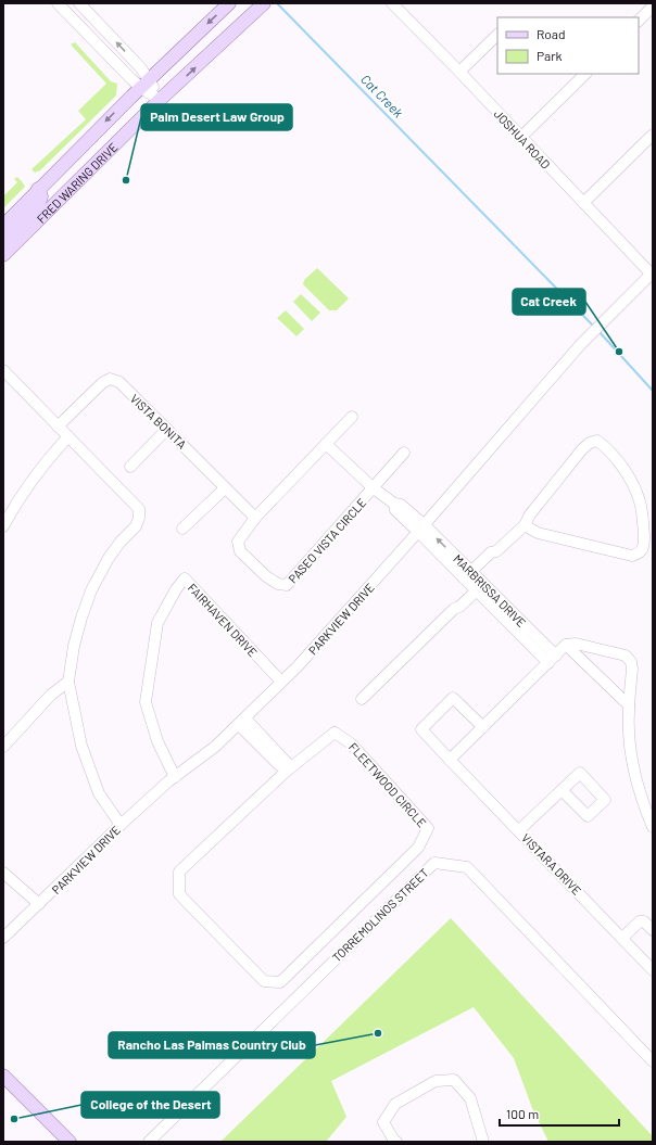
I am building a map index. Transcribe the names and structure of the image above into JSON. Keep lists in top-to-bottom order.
{
  "streets": {
    "main road": ["FRED WARING DRIVE"],
    "street": [
      "JOSHUA ROAD",
      "VISTA BONITA",
      "PASEO VISTA CIRCLE",
      "MARBRISSA DRIVE",
      "PARKVIEW DRIVE",
      "FAIRHAVEN DRIVE",
      "FLEETWOOD CIRCLE",
      "VISTARA DRIVE",
      "TORREMOLINOS STREET"
    ]
  },
  "crossings": [
    ["JOSHUA ROAD", "PARKVIEW DRIVE"],
    ["VISTA BONITA", "PASEO VISTA CIRCLE"],
    ["PASEO VISTA CIRCLE", "MARBRISSA DRIVE"],
    ["MARBRISSA DRIVE", "PARKVIEW DRIVE"],
    ["PARKVIEW DRIVE", "FAIRHAVEN DRIVE"]
  ],
  "water": ["Cat Creek"],
  "places": [
    "Palm Desert Law Group",
    "Cat Creek",
    "Rancho Las Palmas Country Club",
    "College of the Desert"
  ],
  "legend": ["Road", "Park"],
  "scale_bar": "100 m"
}
